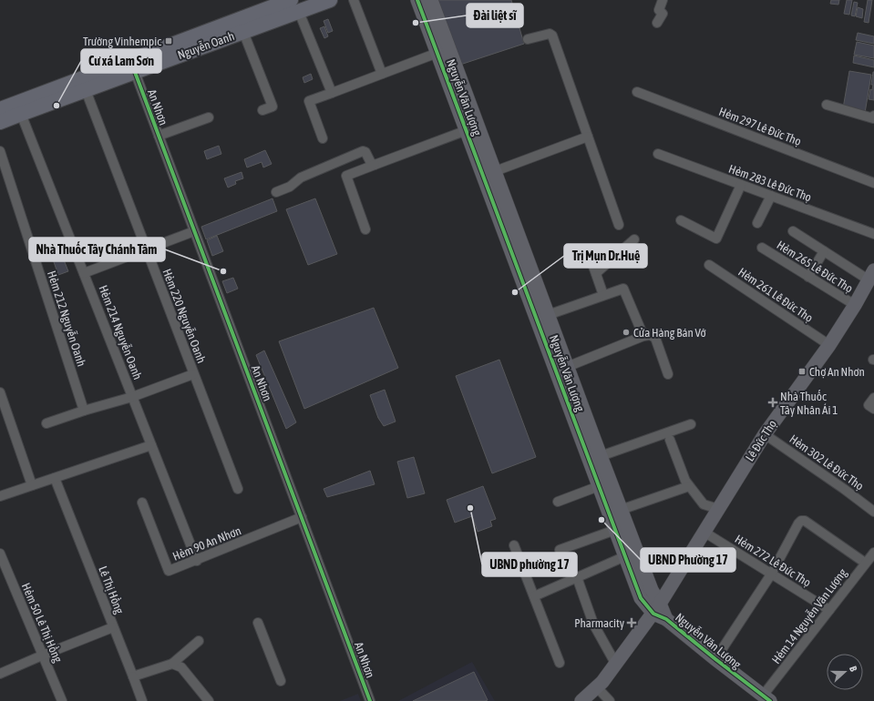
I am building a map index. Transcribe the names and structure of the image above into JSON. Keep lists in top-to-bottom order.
{
  "streets": {
    "main road": ["Nguyễn Oanh"],
    "street": [
      "Nguyễn Văn Lượng",
      "An Nhơn",
      "Hẻm 297 Lê Đức Thọ",
      "Hẻm 283 Lê Đức Thọ",
      "Hẻm 265 Lê Đức Thọ",
      "Hẻm 261 Lê Đức Thọ",
      "Hẻm 220 Nguyễn Oanh",
      "Hẻm 212 Nguyễn Oanh",
      "Hẻm 214 Nguyễn Oanh",
      "Lê Đức Thọ",
      "Hẻm 302 Lê Đức Thọ",
      "Hẻm 90 An Nhơn",
      "Hẻm 272 Lê Đức Thọ",
      "Lê Thị Hồng",
      "Hẻm 14 Nguyễn Văn Lượng",
      "Hẻm 50 Lê Thị Hồng"
    ]
  },
  "crossings": [
    ["Nguyễn Oanh", "An Nhơn"],
    ["Nguyễn Oanh", "Hẻm 220 Nguyễn Oanh"],
    ["Nguyễn Oanh", "Hẻm 214 Nguyễn Oanh"],
    ["Nguyễn Văn Lượng", "Lê Đức Thọ"],
    ["Nguyễn Văn Lượng", "Hẻm 14 Nguyễn Văn Lượng"],
    ["An Nhơn", "Hẻm 90 An Nhơn"],
    ["Hẻm 265 Lê Đức Thọ", "Lê Đức Thọ"],
    ["Hẻm 261 Lê Đức Thọ", "Lê Đức Thọ"],
    ["Hẻm 214 Nguyễn Oanh", "Hẻm 90 An Nhơn"],
    ["Lê Đức Thọ", "Hẻm 302 Lê Đức Thọ"],
    ["Lê Đức Thọ", "Hẻm 272 Lê Đức Thọ"],
    ["Hẻm 272 Lê Đức Thọ", "Hẻm 14 Nguyễn Văn Lượng"]
  ],
  "places": {
    "other": [
      "Đài liệt sĩ",
      "Cư xá Lam Sơn",
      "Nhà Thuốc Tây Chánh Tâm",
      "Trị Mụn Dr.Huệ",
      "Cửa Hàng Bán Vớ",
      "UBND phường 17",
      "UBND Phường 17"
    ],
    "transit": ["Trường Vinhempic", "Chợ An Nhơn"],
    "health": ["Nhà Thuốc Tây Nhân Ái 1", "Pharmacity"]
  },
  "north": "right"
}
